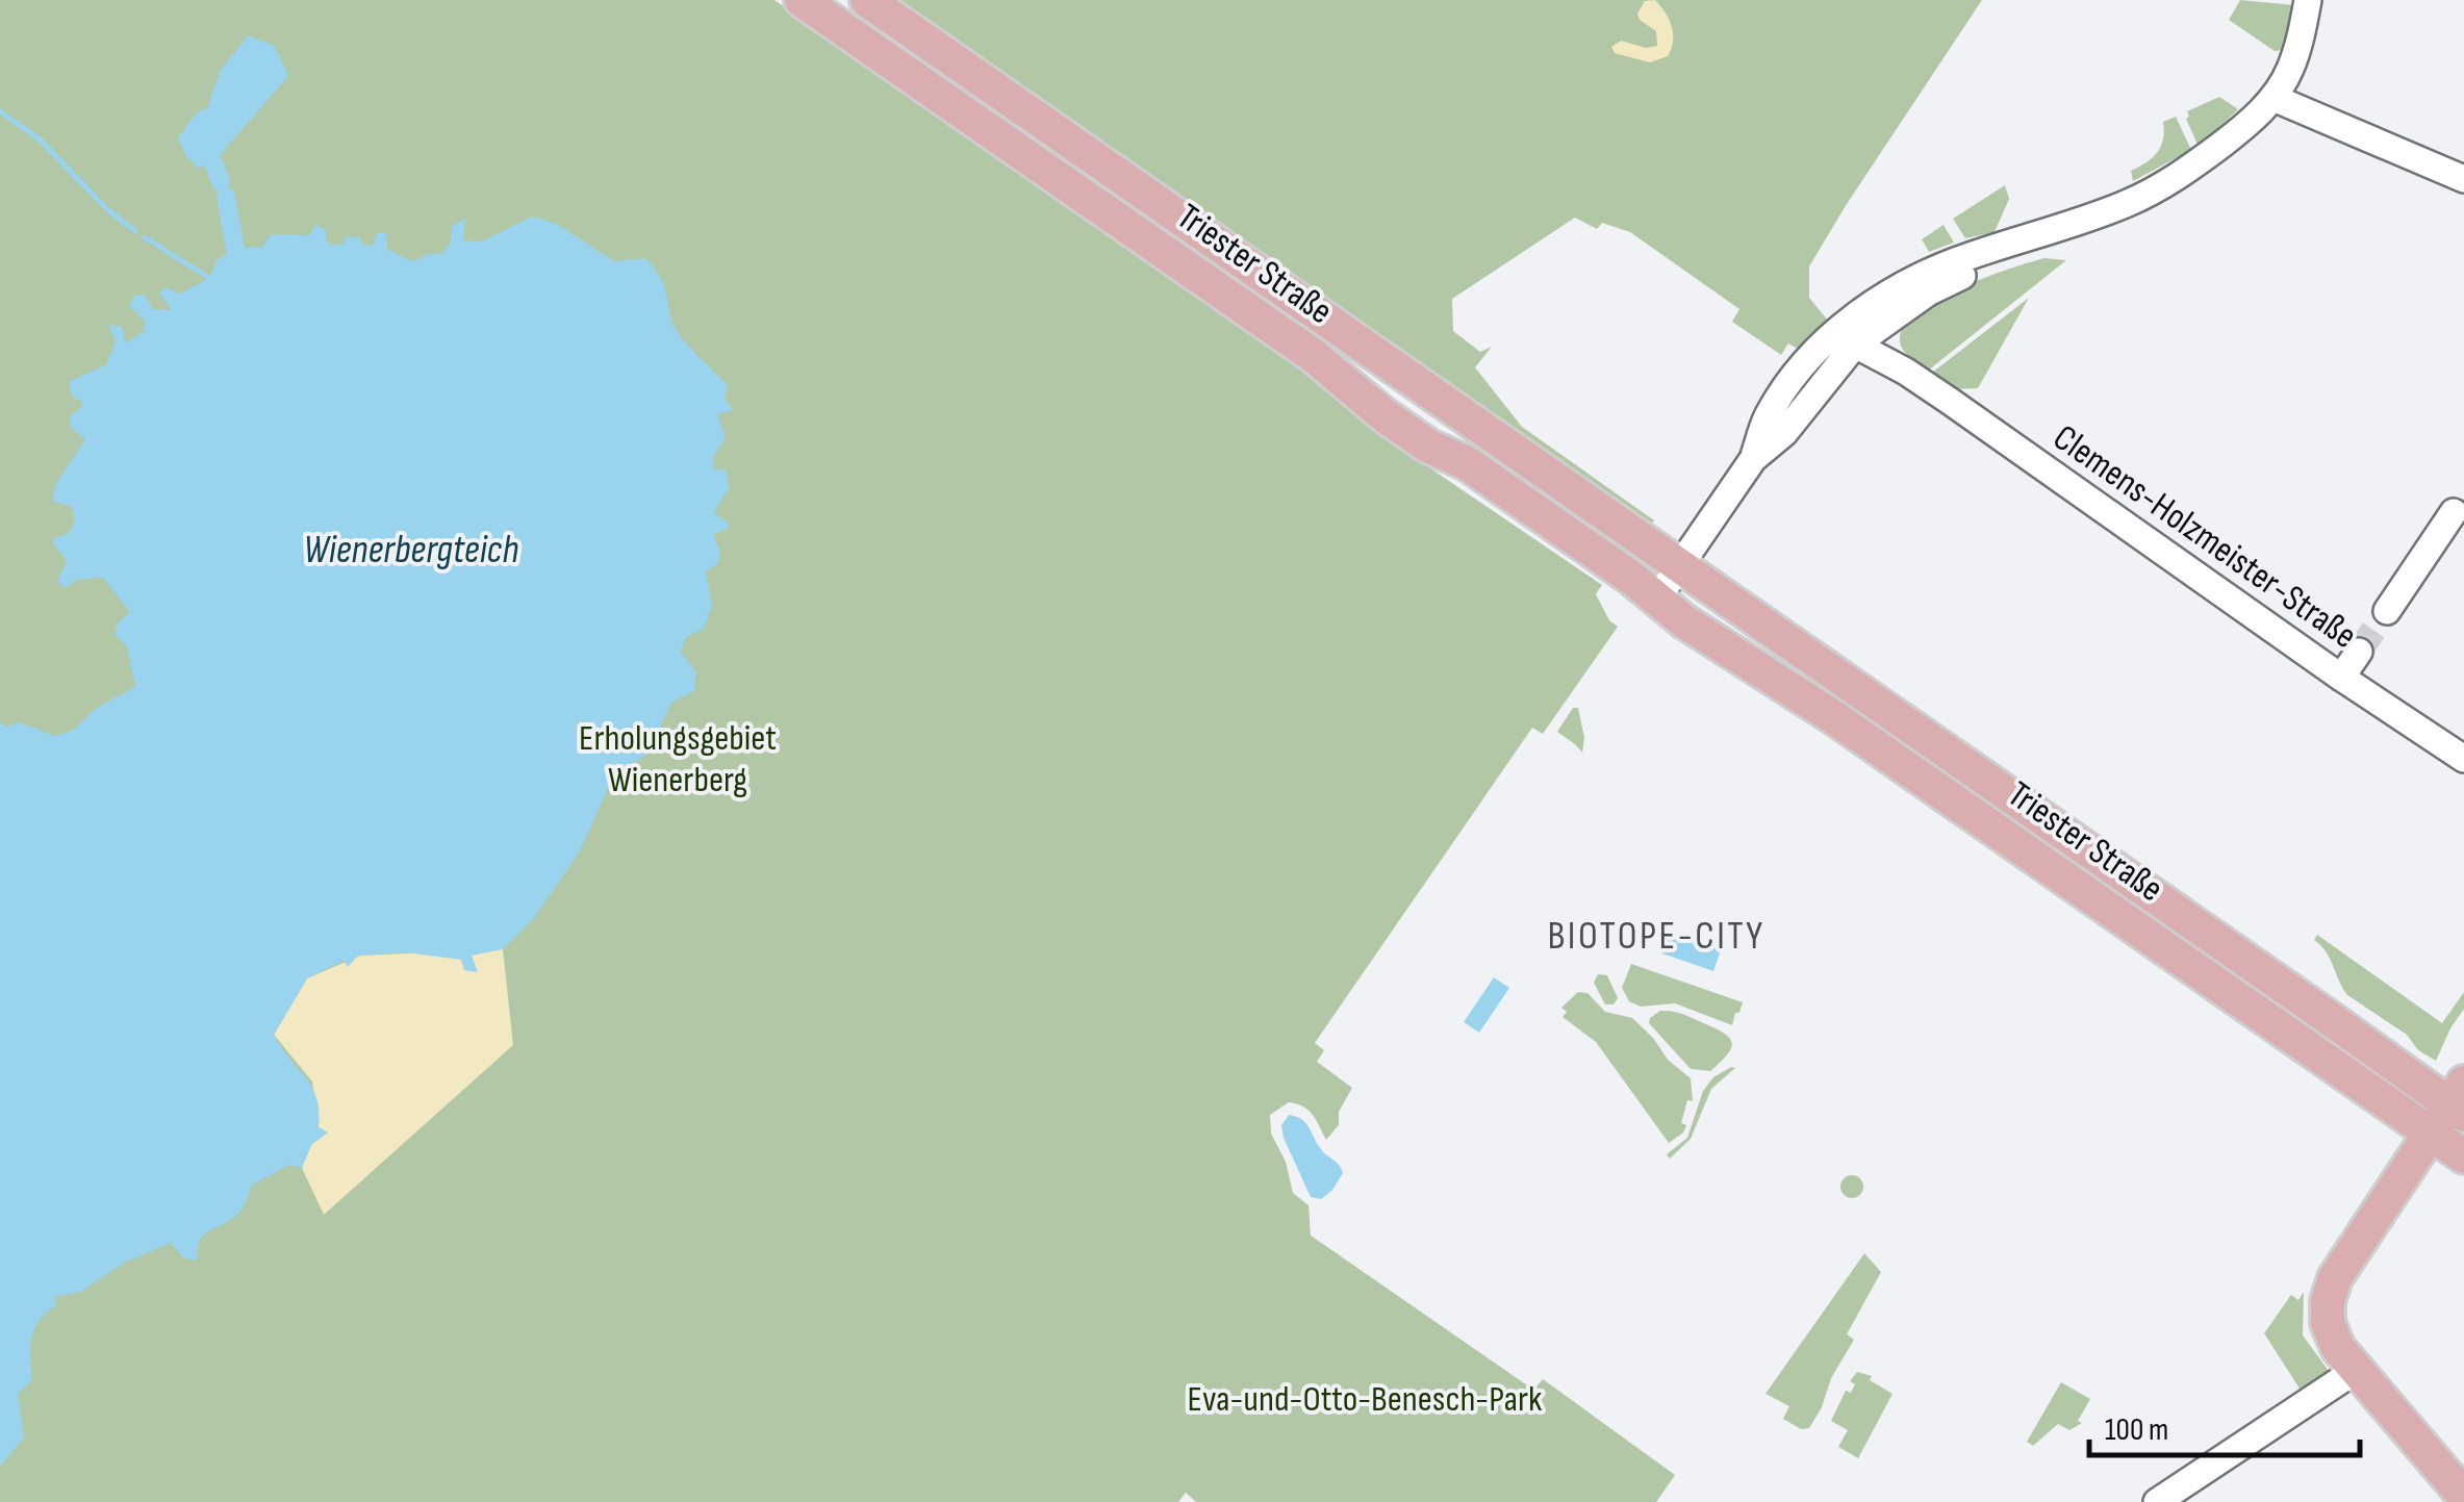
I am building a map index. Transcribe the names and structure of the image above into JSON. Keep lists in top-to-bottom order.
{
  "streets": {
    "main road": ["Triester Straße"],
    "street": ["Clemens-Holzmeister-Straße"]
  },
  "districts": ["BIOTOPE-CITY"],
  "water": ["Wienerbergteich"],
  "parks": ["Erholungsgebiet Wienerberg", "Eva-und-Otto-Benesch-Park"],
  "scale_bar": "100 m"
}
